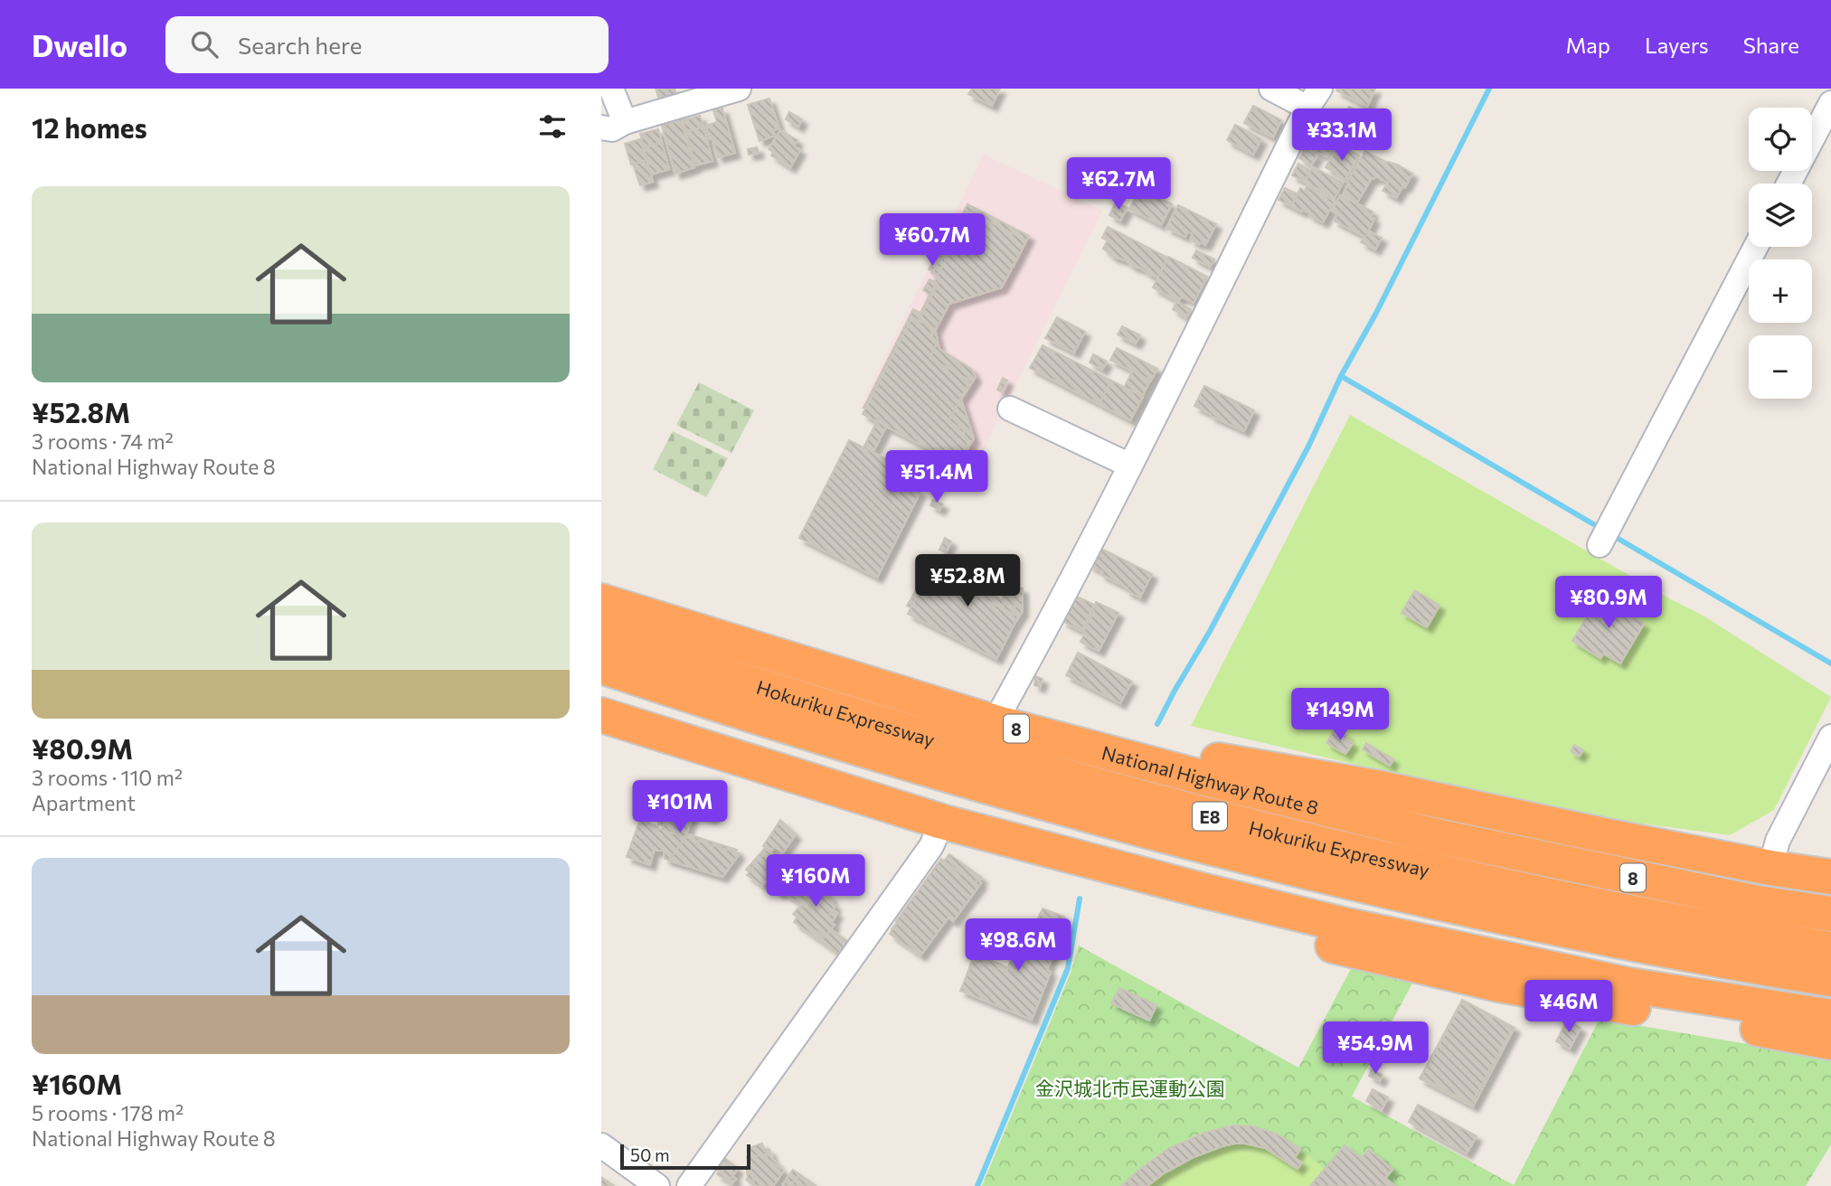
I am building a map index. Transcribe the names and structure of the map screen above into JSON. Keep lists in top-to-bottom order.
{
  "streets": {
    "highway": [
      "Hokuriku Expressway",
      "8",
      "National Highway Route 8",
      "E8"
    ]
  },
  "parks": ["金沢城北市民運動公園"],
  "scale_bar": "50 m",
  "page": {
    "header": "Dwello",
    "search": "Search here",
    "nav": ["Map", "Layers", "Share"],
    "heading": "12 homes",
    "map_buttons": ["+", "−"],
    "price": [
      "¥33.1M",
      "¥62.7M",
      "¥60.7M",
      "¥51.4M",
      "¥52.8M",
      "¥80.9M",
      "¥149M",
      "¥101M",
      "¥160M",
      "¥98.6M",
      "¥46M",
      "¥54.9M"
    ],
    "list": [
      {
        "name": "¥52.8M",
        "note": "3 rooms · 74 m² · National Highway Route 8"
      },
      {
        "name": "¥80.9M",
        "note": "3 rooms · 110 m² · Apartment"
      },
      {
        "name": "¥160M",
        "note": "5 rooms · 178 m² · National Highway Route 8"
      }
    ],
    "scale": "50 m"
  }
}
